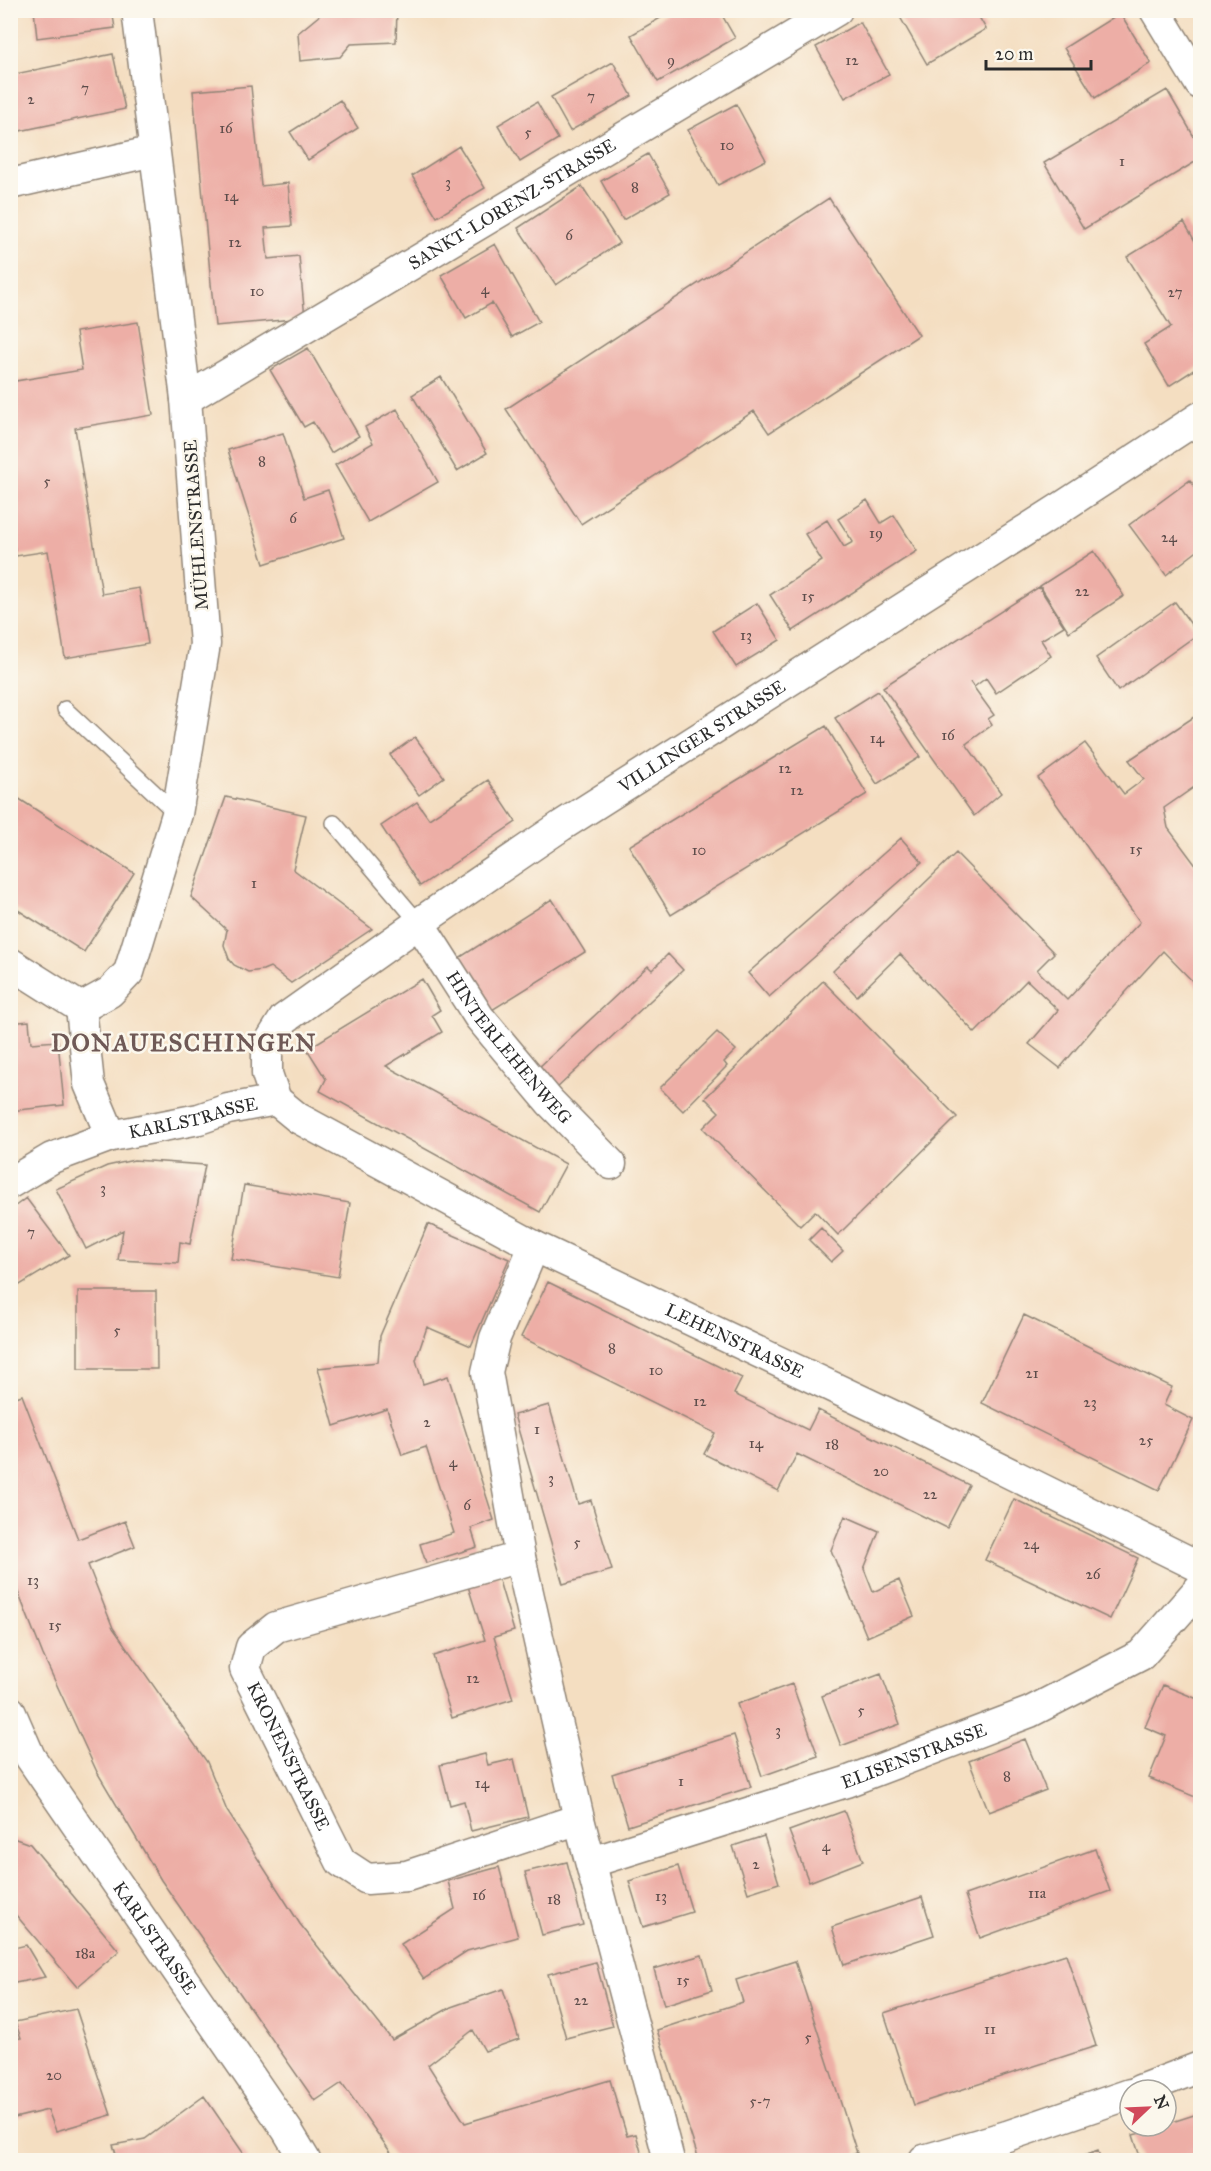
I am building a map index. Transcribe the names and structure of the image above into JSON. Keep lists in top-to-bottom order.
{
  "streets": {
    "street": [
      "SANKT-LORENZ-STRASSE",
      "MÜHLENSTRASSE",
      "VILLINGER STRASSE",
      "HINTERLEHENWEG",
      "KARLSTRASSE",
      "LEHENSTRASSE",
      "ELISENSTRASSE",
      "KRONENSTRASSE"
    ]
  },
  "crossings": [
    ["SANKT-LORENZ-STRASSE", "MÜHLENSTRASSE"],
    ["MÜHLENSTRASSE", "KARLSTRASSE"],
    ["VILLINGER STRASSE", "HINTERLEHENWEG"],
    ["VILLINGER STRASSE", "KARLSTRASSE"],
    ["VILLINGER STRASSE", "LEHENSTRASSE"],
    ["KARLSTRASSE", "LEHENSTRASSE"]
  ],
  "districts": ["DONAUESCHINGEN"],
  "house_numbers": [
    "9",
    "12",
    "7",
    "7",
    "2",
    "16",
    "5",
    "10",
    "1",
    "3",
    "8",
    "14",
    "6",
    "12",
    "4",
    "10",
    "27",
    "8",
    "5",
    "6",
    "19",
    "24",
    "22",
    "15",
    "13",
    "16",
    "14",
    "12",
    "12",
    "15",
    "10",
    "1",
    "3",
    "7",
    "5",
    "8",
    "10",
    "21",
    "12",
    "23",
    "2",
    "1",
    "25",
    "14",
    "18",
    "4",
    "20",
    "3",
    "22",
    "6",
    "5",
    "24",
    "26",
    "13",
    "15",
    "12",
    "5",
    "3",
    "8",
    "1",
    "14",
    "4",
    "2",
    "11a",
    "16",
    "13",
    "18",
    "18a",
    "15",
    "22",
    "11",
    "5",
    "20",
    "5-7"
  ],
  "scale_bar": "20 m",
  "north": "top right"
}
